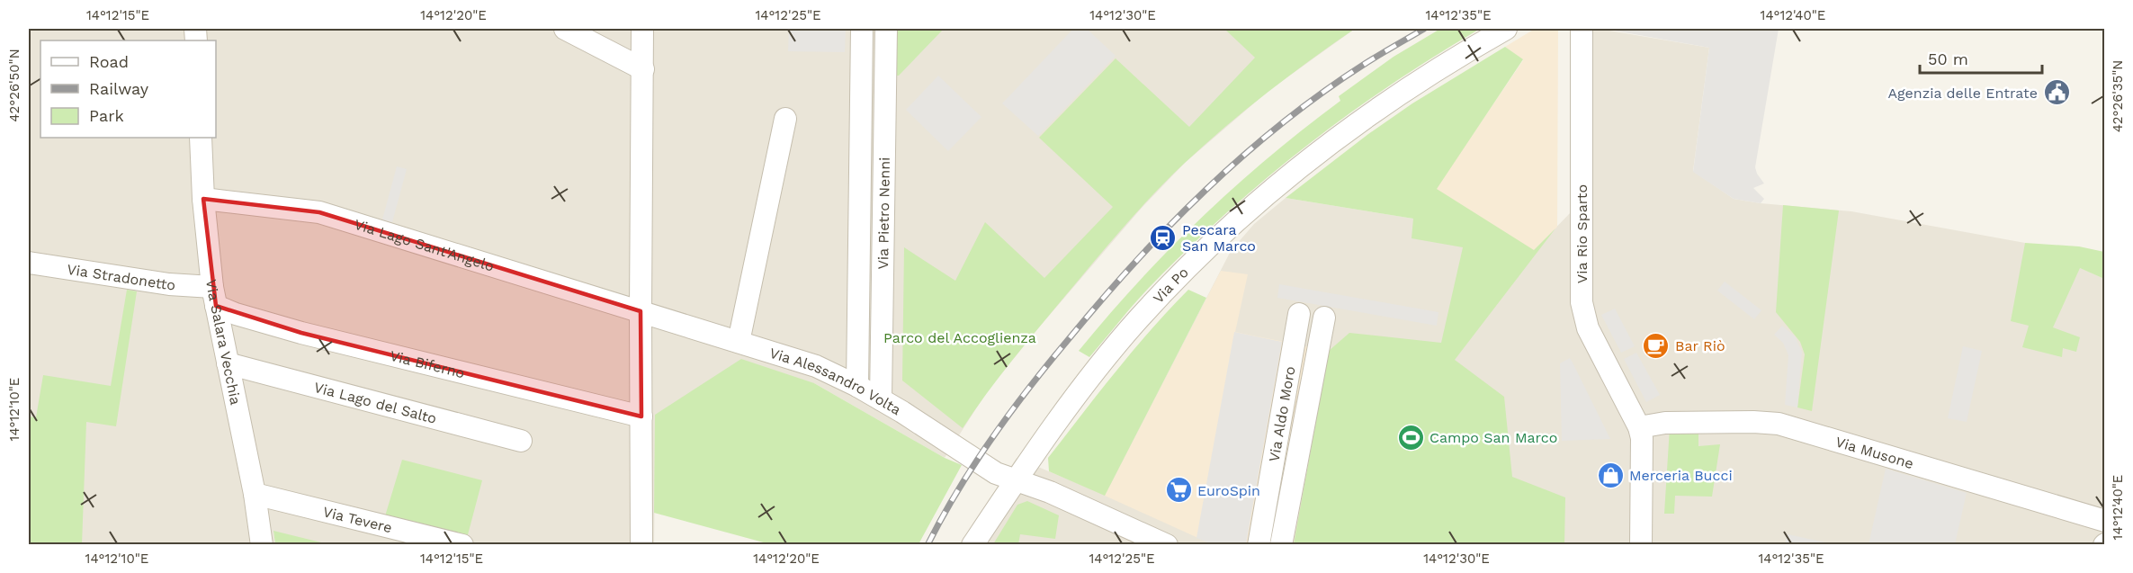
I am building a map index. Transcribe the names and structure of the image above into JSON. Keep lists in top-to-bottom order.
{
  "streets": {
    "street": [
      "Via Pietro Nenni",
      "Via Rio Sparto",
      "Via Lago Sant'Angelo",
      "Via Stradonetto",
      "Via Po",
      "Via Salara Vecchia",
      "Via Biferno",
      "Via Alessandro Volta",
      "Via Lago del Salto",
      "Via Aldo Moro",
      "Via Musone",
      "Via Tevere"
    ]
  },
  "crossings": [
    ["Via Pietro Nenni", "Via Alessandro Volta"],
    ["Via Rio Sparto", "Via Musone"],
    ["Via Lago Sant'Angelo", "Via Salara Vecchia"],
    ["Via Lago Sant'Angelo", "Via Alessandro Volta"],
    ["Via Stradonetto", "Via Salara Vecchia"],
    ["Via Stradonetto", "Via Biferno"],
    ["Via Po", "Via Alessandro Volta"],
    ["Via Salara Vecchia", "Via Biferno"],
    ["Via Salara Vecchia", "Via Lago del Salto"],
    ["Via Salara Vecchia", "Via Tevere"]
  ],
  "parks": ["Parco del Accoglienza"],
  "places": {
    "public building": ["Agenzia delle Entrate"],
    "station": ["Pescara San Marco"],
    "cafe": ["Bar Riò"],
    "sports": ["Campo San Marco"],
    "shop": ["Merceria Bucci"],
    "supermarket": ["EuroSpin"]
  },
  "legend": ["Road", "Railway", "Park"],
  "scale_bar": "50 m",
  "coordinates": [
    "14°12'15\"E",
    "14°12'20\"E",
    "14°12'25\"E",
    "14°12'30\"E",
    "14°12'35\"E",
    "14°12'40\"E",
    "42°26'50\"N",
    "42°26'35\"N",
    "14°12'10\"E"
  ]
}
